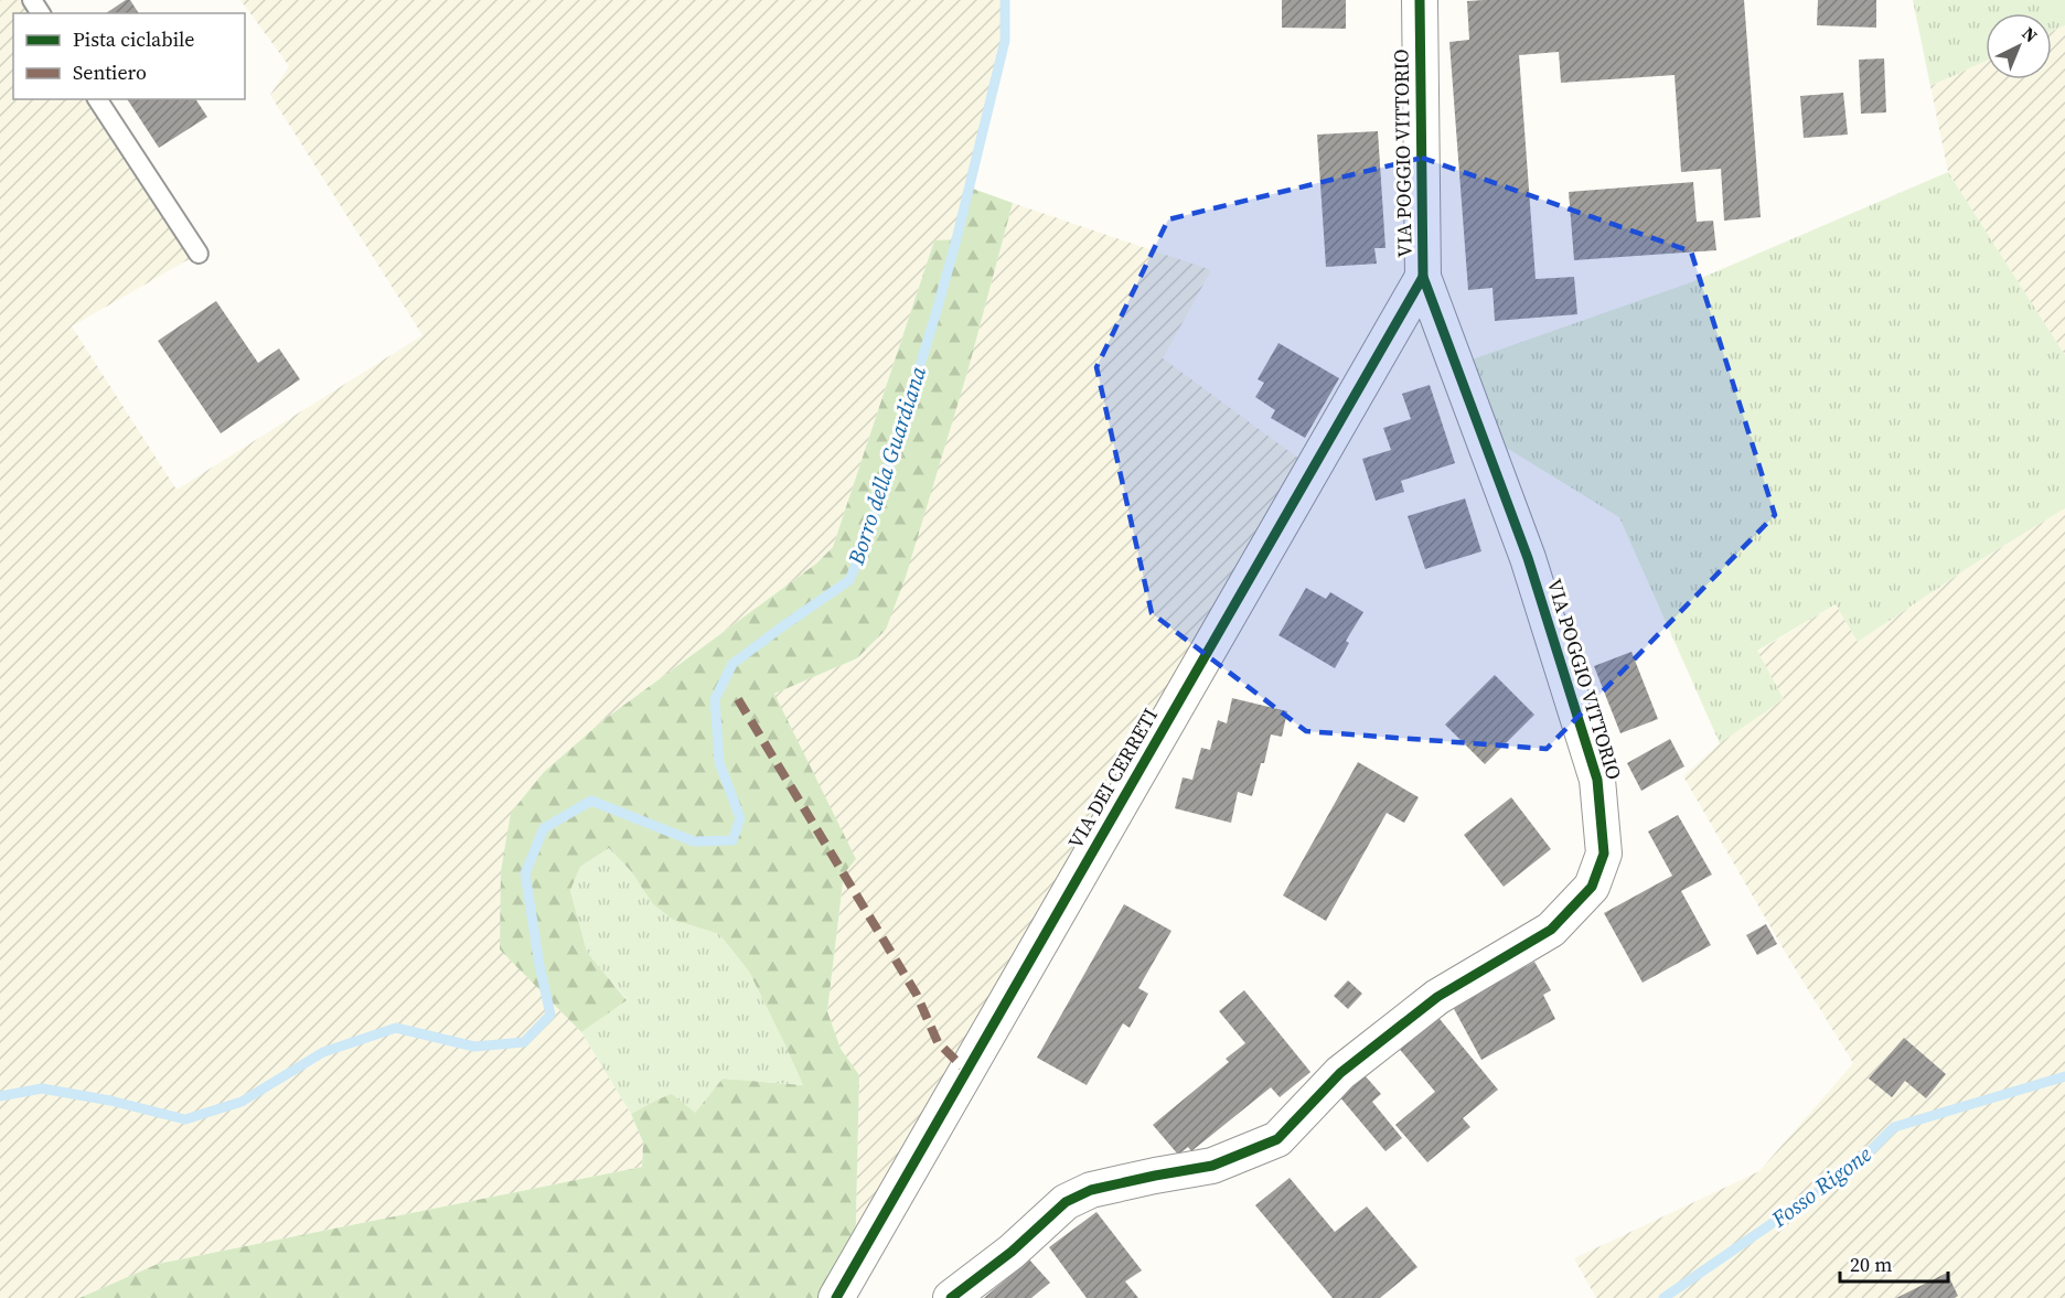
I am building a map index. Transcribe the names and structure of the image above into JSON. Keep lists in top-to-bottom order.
{
  "streets": {
    "street": ["VIA POGGIO VITTORIO", "VIA DEI CERRETI"]
  },
  "crossings": [
    ["VIA POGGIO VITTORIO", "VIA DEI CERRETI"]
  ],
  "water": ["Borro della Guardiana", "Fosso Rigone"],
  "legend": ["Pista ciclabile", "Sentiero"],
  "scale_bar": "20 m",
  "north": "top right"
}
